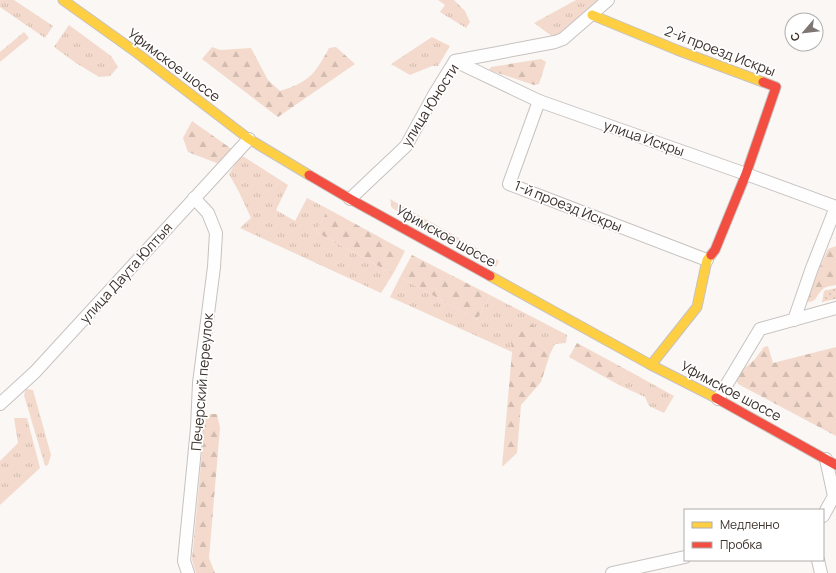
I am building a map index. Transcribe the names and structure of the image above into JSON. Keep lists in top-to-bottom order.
{
  "streets": {
    "main road": ["2-й проезд Искры", "Уфимское шоссе"],
    "street": [
      "улица Юности",
      "улица Искры",
      "1-й проезд Искры",
      "улица Даута Юлтыя",
      "Печерский переулок"
    ]
  },
  "crossings": [
    ["2-й проезд Искры", "улица Юности"],
    ["2-й проезд Искры", "улица Искры"],
    ["Уфимское шоссе", "улица Юности"],
    ["Уфимское шоссе", "улица Даута Юлтыя"],
    ["улица Юности", "улица Искры"],
    ["улица Искры", "1-й проезд Искры"],
    ["улица Даута Юлтыя", "Печерский переулок"]
  ],
  "legend": ["Медленно", "Пробка"],
  "north": "bottom left"
}
